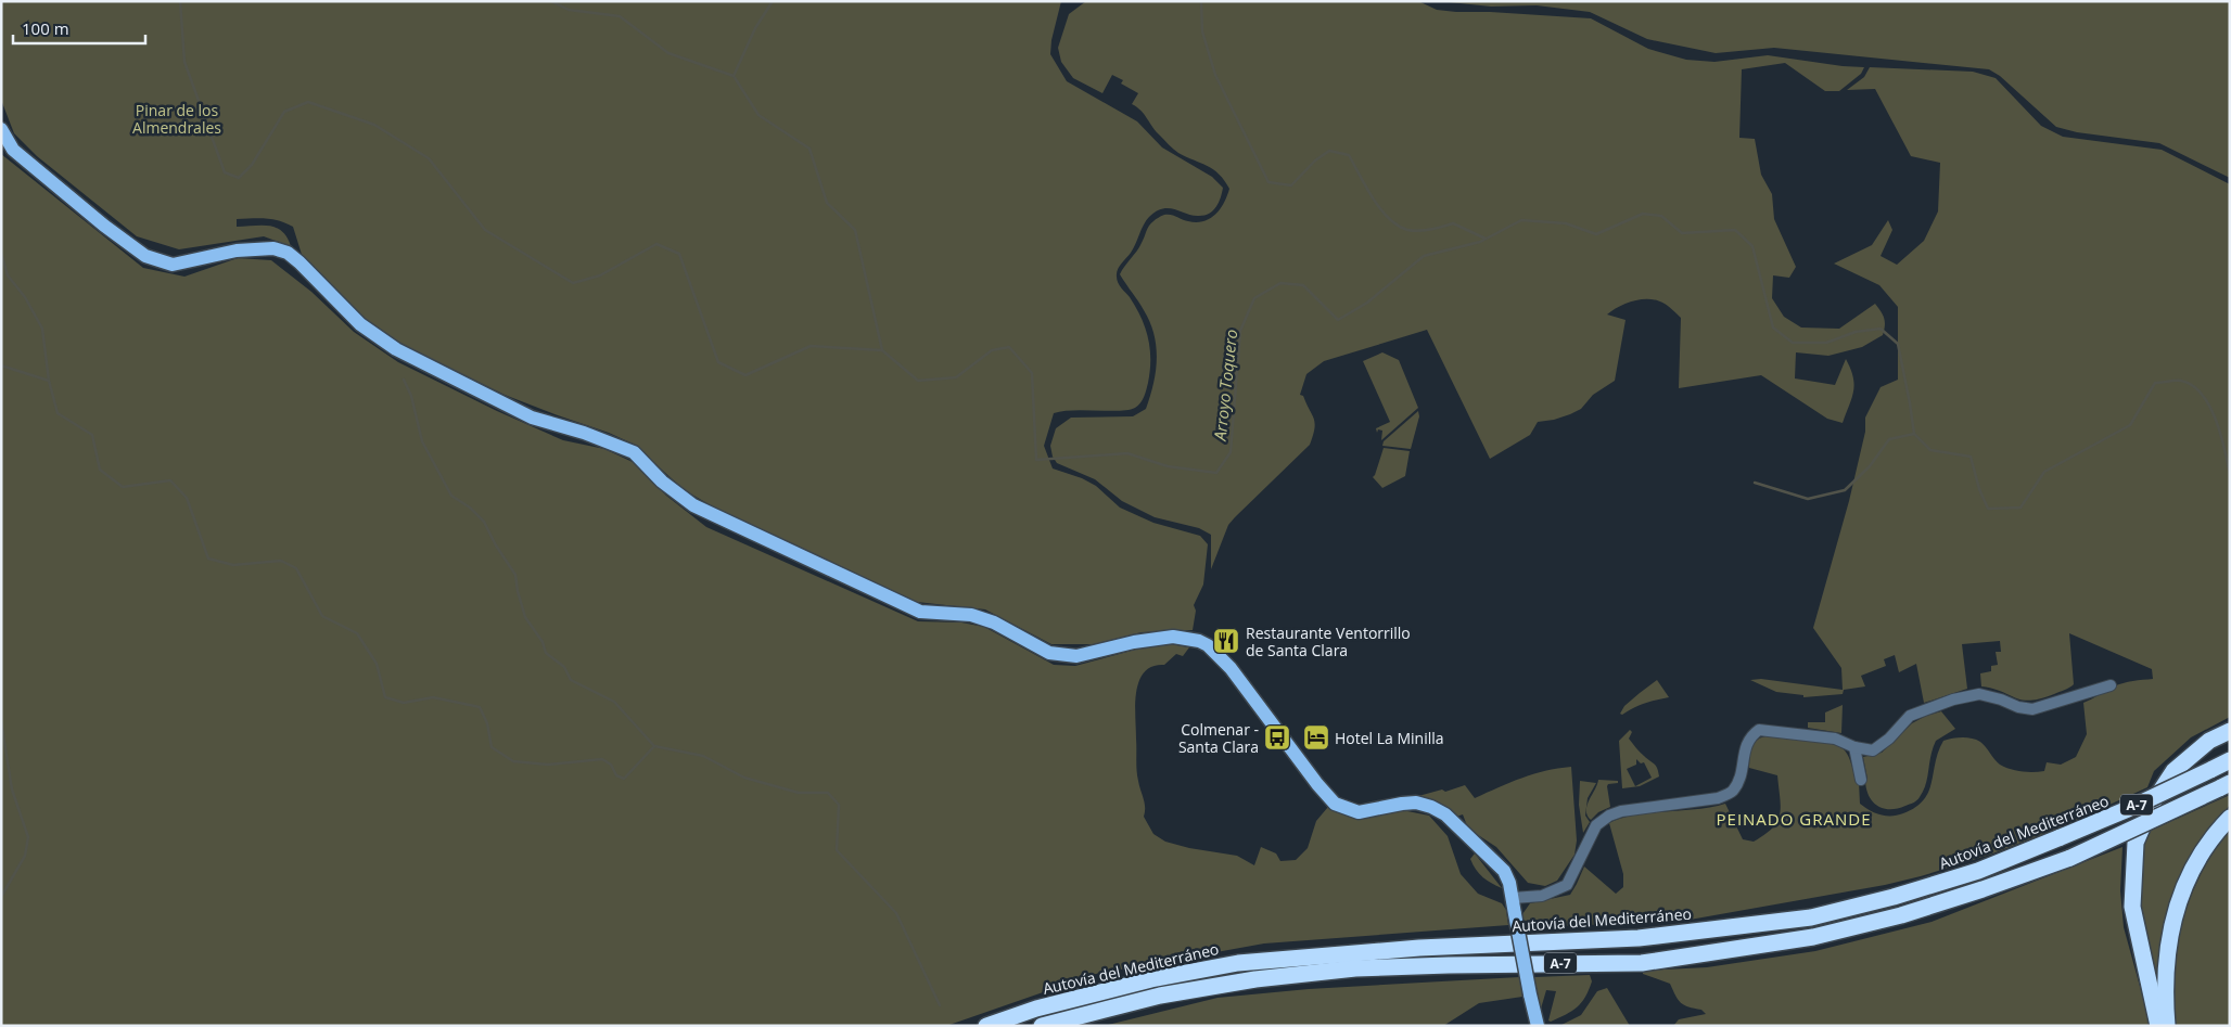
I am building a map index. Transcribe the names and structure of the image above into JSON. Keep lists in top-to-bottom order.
{
  "streets": {
    "highway": ["A-7", "Autovía del Mediterráneo"]
  },
  "districts": ["PEINADO GRANDE"],
  "water": ["Arroyo Toquero"],
  "parks": ["Pinar de los Almendrales"],
  "places": {
    "restaurant": ["Restaurante Ventorrillo de Santa Clara"],
    "bus stop": ["Colmenar - Santa Clara"],
    "hotel": ["Hotel La Minilla"]
  },
  "scale_bar": "100 m"
}
